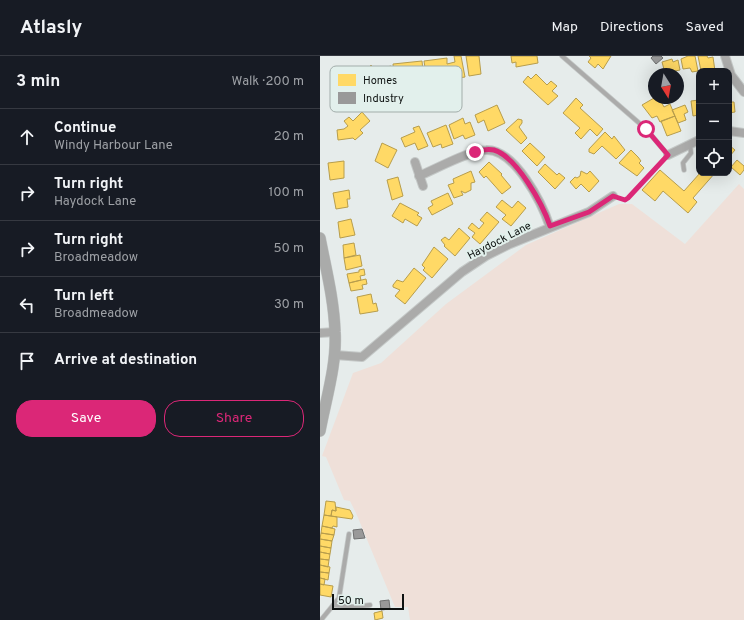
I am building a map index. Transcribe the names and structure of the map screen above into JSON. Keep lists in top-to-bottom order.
{
  "streets": {
    "street": ["Haydock Lane"]
  },
  "legend": ["Homes", "Industry"],
  "scale_bar": "50 m",
  "north": "bottom",
  "page": {
    "header": "Atlasly",
    "nav": ["Map", "Directions", "Saved"],
    "heading": ["3 min", "Walk · 200 m"],
    "map_buttons": ["+", "−"],
    "list": [
      ["Continue", "Windy Harbour Lane", "20 m"],
      ["Turn right", "Haydock Lane", "100 m"],
      ["Turn right", "Broadmeadow", "50 m"],
      ["Turn left", "Broadmeadow", "30 m"],
      "Arrive at destination"
    ],
    "buttons": ["Save", "Share"],
    "scale": "50 m"
  }
}
